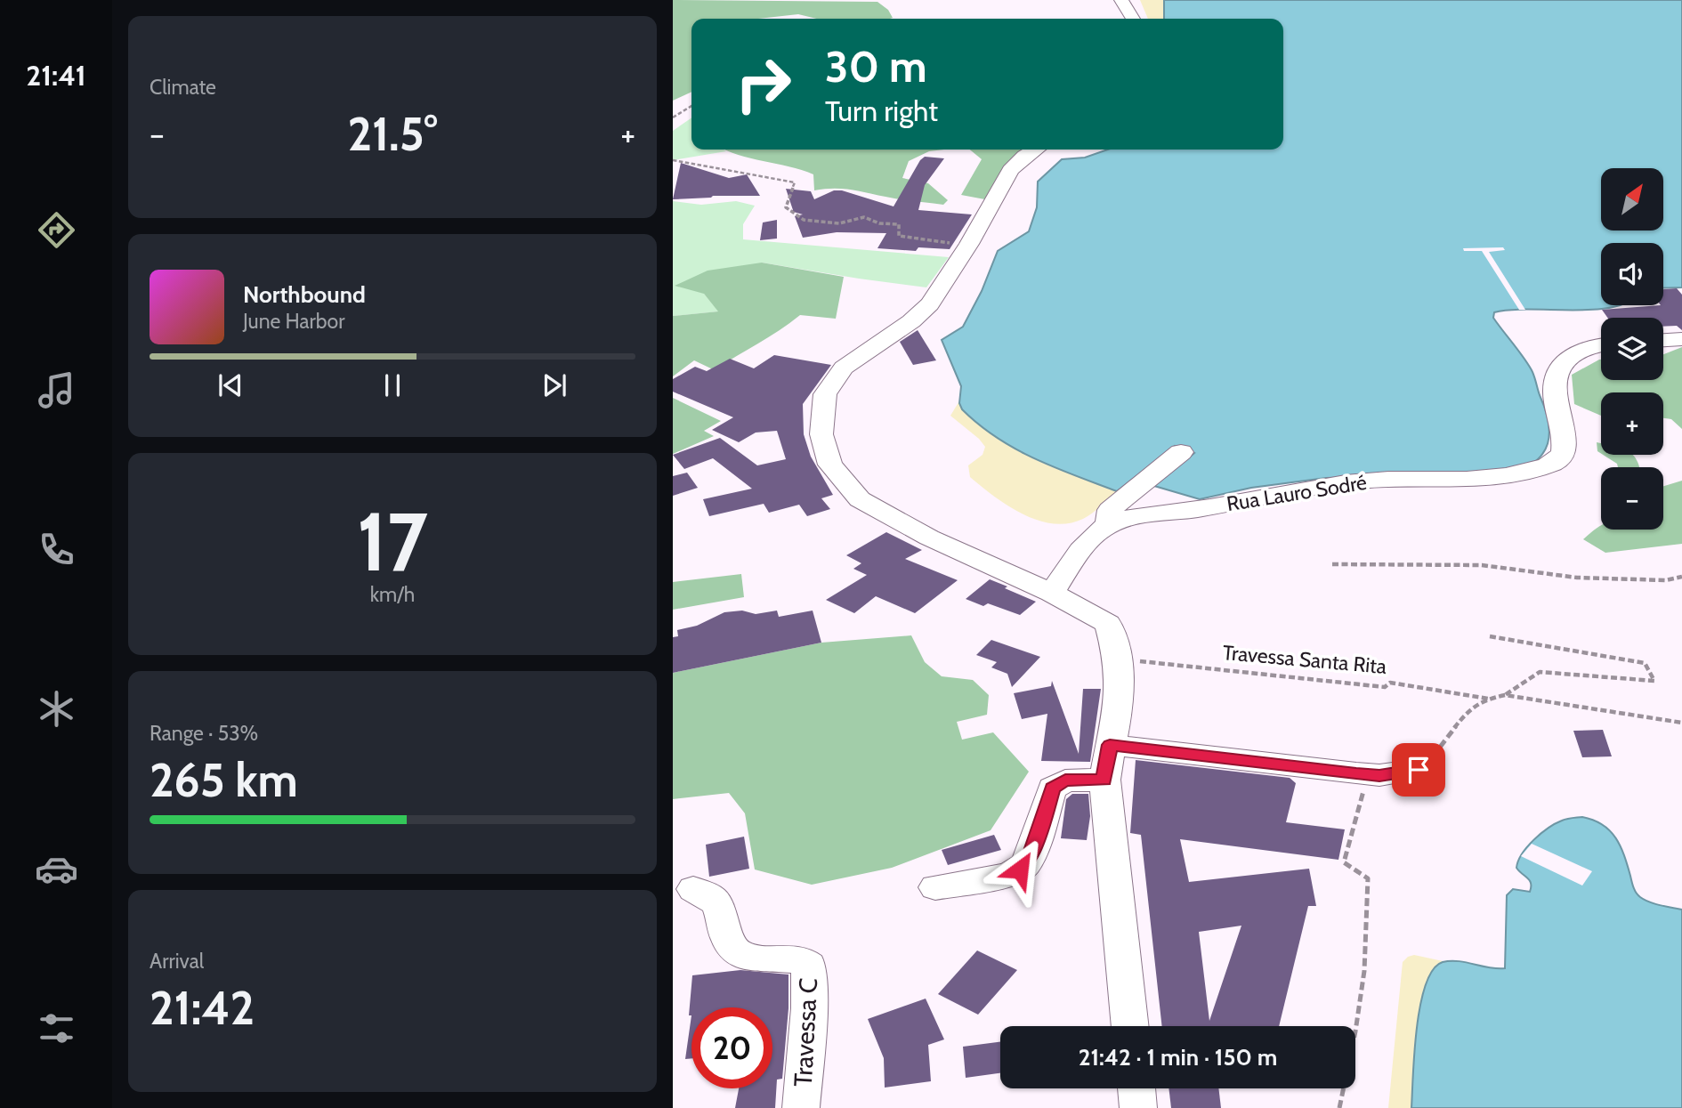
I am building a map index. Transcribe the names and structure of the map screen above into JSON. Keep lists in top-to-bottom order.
{
  "streets": {
    "street": ["Rua Lauro Sodré", "Travessa C"],
    "path": ["Travessa Santa Rita"]
  },
  "north": "top right",
  "page": {
    "tabs": "21:41",
    "tile": [
      "Climate",
      ["17", "km/h"],
      ["Range · 53%", "265 km"],
      ["Arrival", "21:42"]
    ],
    "turn": ["30 m", "Turn right"],
    "heat": ["−", "21.5°", "+"],
    "map_buttons": ["+", "−"],
    "song": ["Northbound", "June Harbor"],
    "limit": "20",
    "trip": "21:42 · 1 min · 150 m"
  }
}
